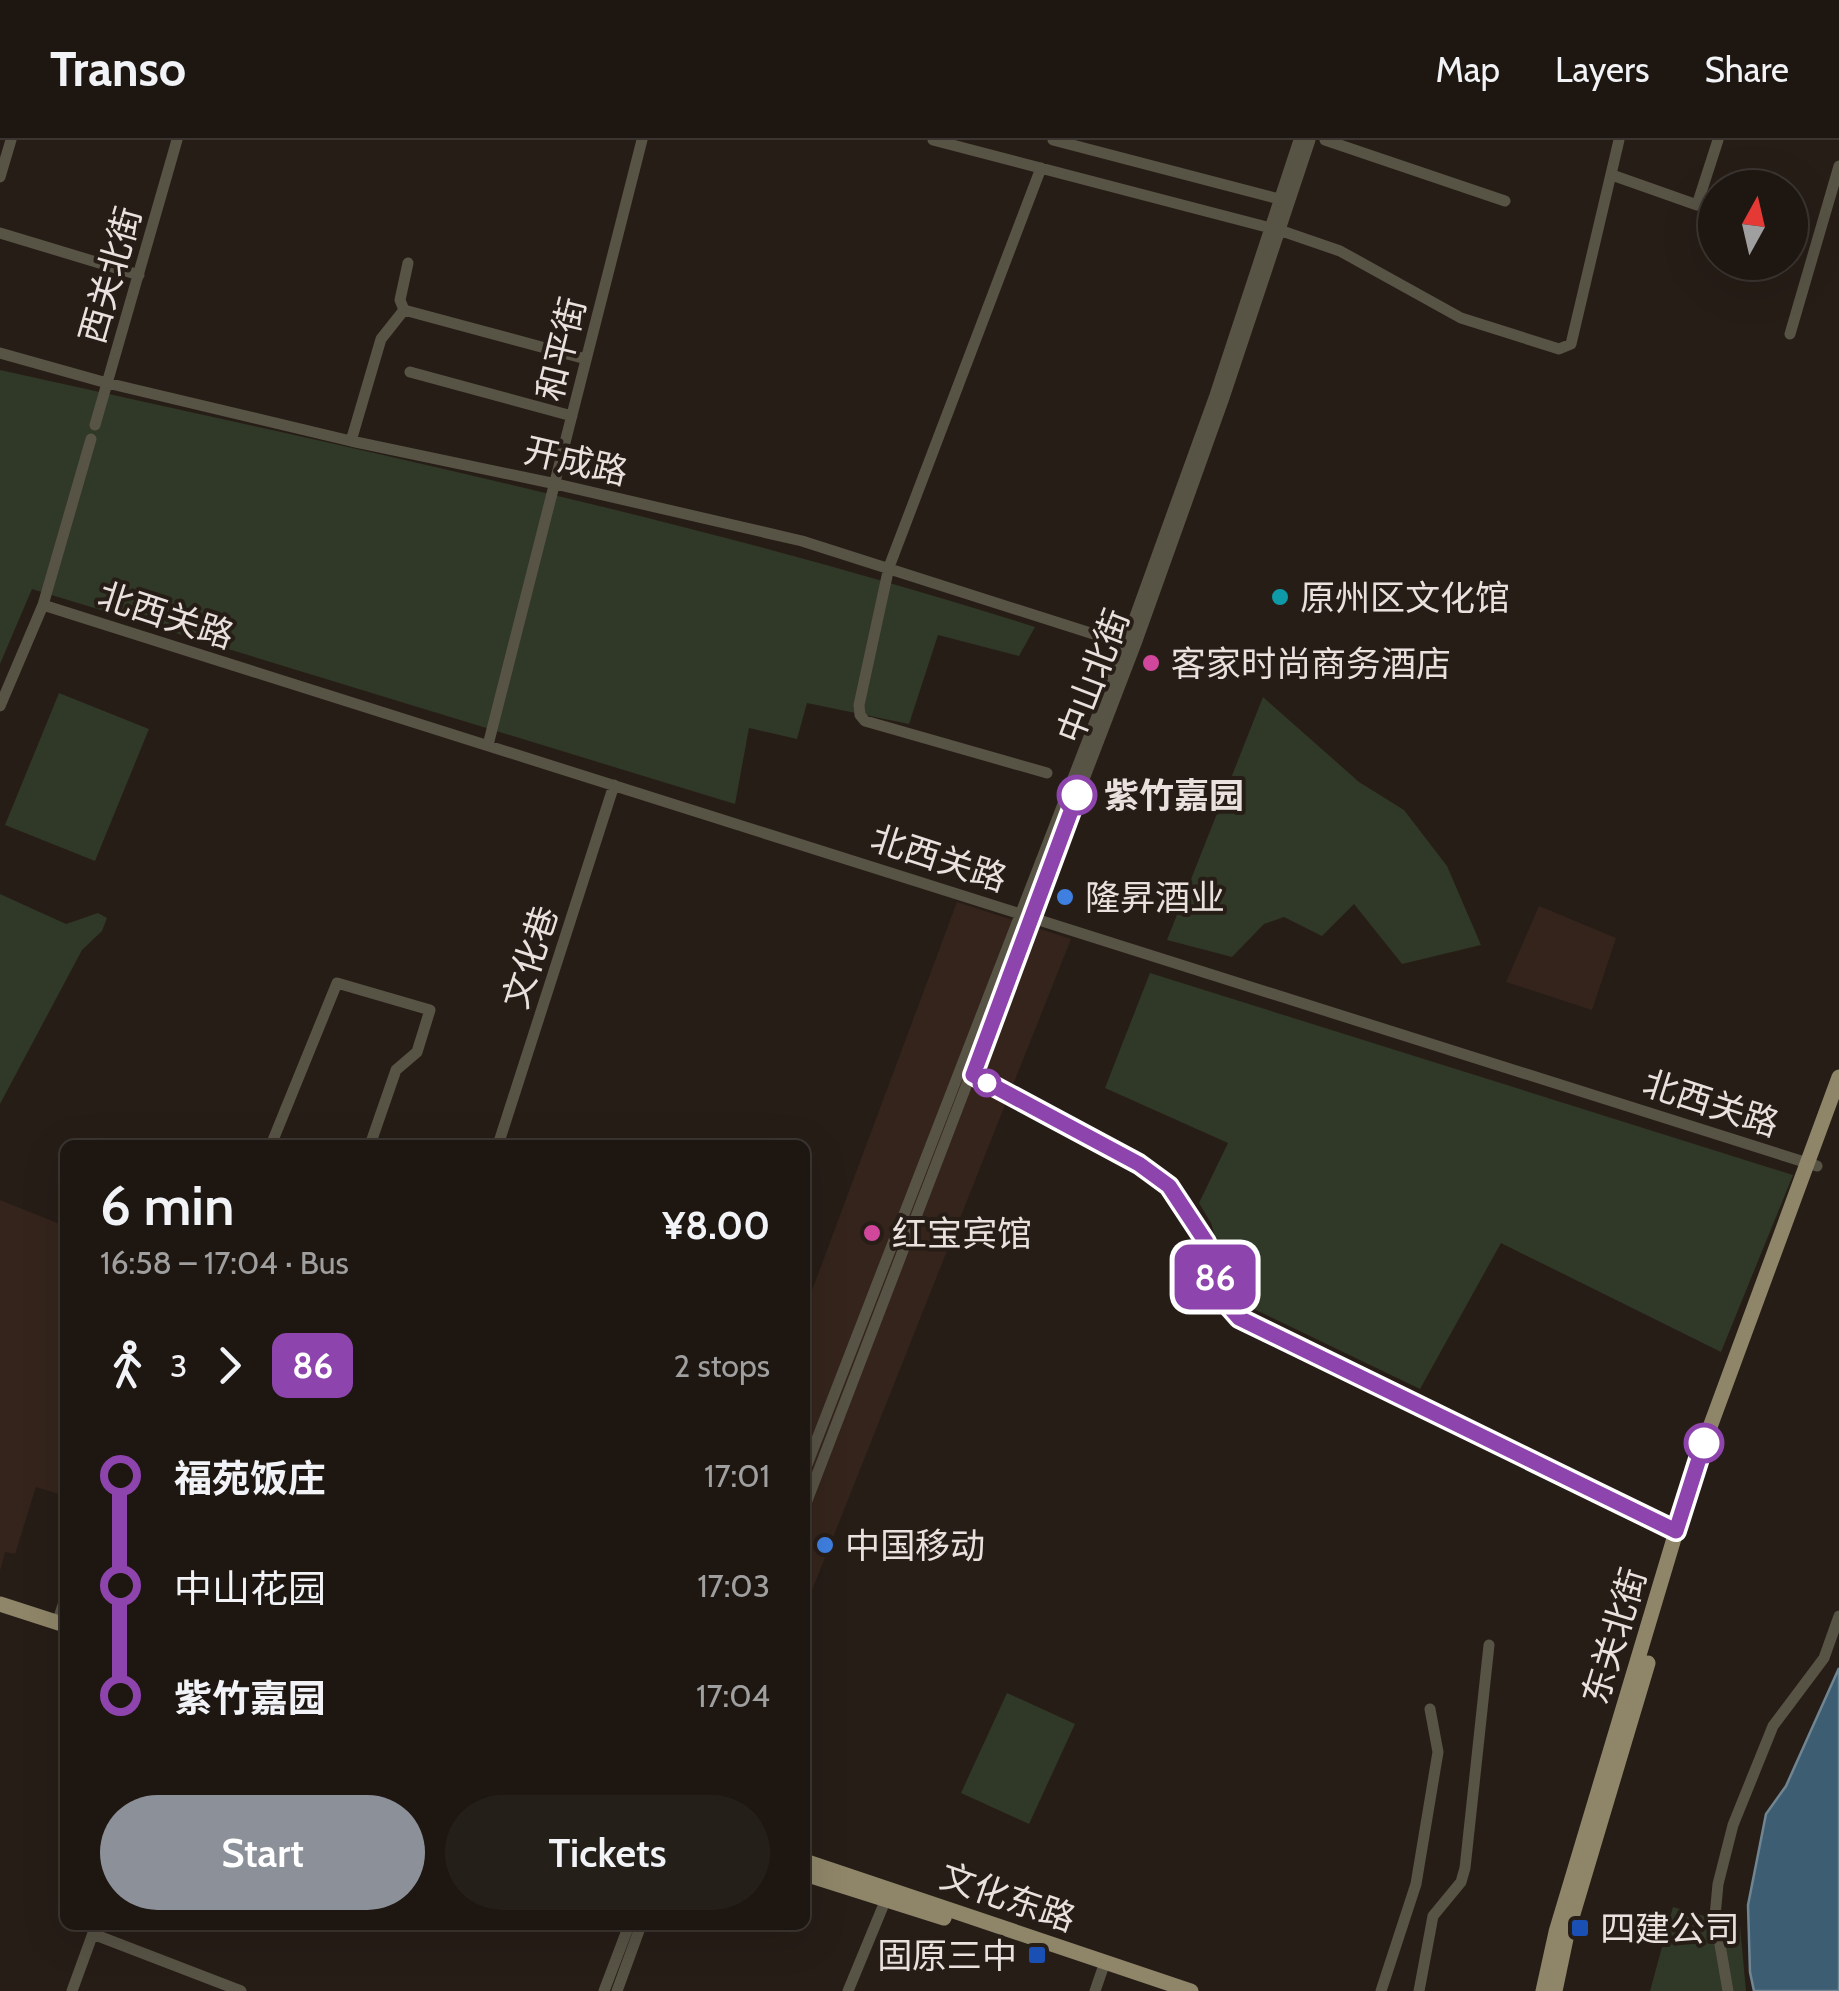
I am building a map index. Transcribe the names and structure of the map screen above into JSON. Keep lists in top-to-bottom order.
{
  "streets": {
    "main road": ["东关北街", "文化东路"],
    "street": [
      "西关北街",
      "和平街",
      "开成路",
      "北西关路",
      "中山北街",
      "文化巷"
    ]
  },
  "crossings": [
    ["西关北街", "开成路"],
    ["和平街", "开成路"],
    ["和平街", "北西关路"],
    ["开成路", "中山北街"],
    ["北西关路", "中山北街"],
    ["北西关路", "文化巷"],
    ["北西关路", "东关北街"]
  ],
  "places": {
    "other": [
      "原州区文化馆",
      "客家时尚商务酒店",
      "紫竹嘉园",
      "隆昇酒业",
      "红宝宾馆",
      "中国移动"
    ],
    "transit": ["四建公司", "固原三中"]
  },
  "lines": ["bus line 86"],
  "north": "top",
  "page": {
    "header": "Transo",
    "nav": ["Map", "Layers", "Share"],
    "on_map": "86",
    "heading": ["6 min", "16:58 – 17:04 · Bus", "¥8.00"],
    "legs": ["3", "86", "2 stops"],
    "list": [
      {
        "name": "福苑饭庄",
        "value": "17:01"
      },
      {
        "name": "中山花园",
        "value": "17:03"
      },
      {
        "name": "紫竹嘉园",
        "value": "17:04"
      }
    ],
    "buttons": ["Start", "Tickets"]
  }
}
